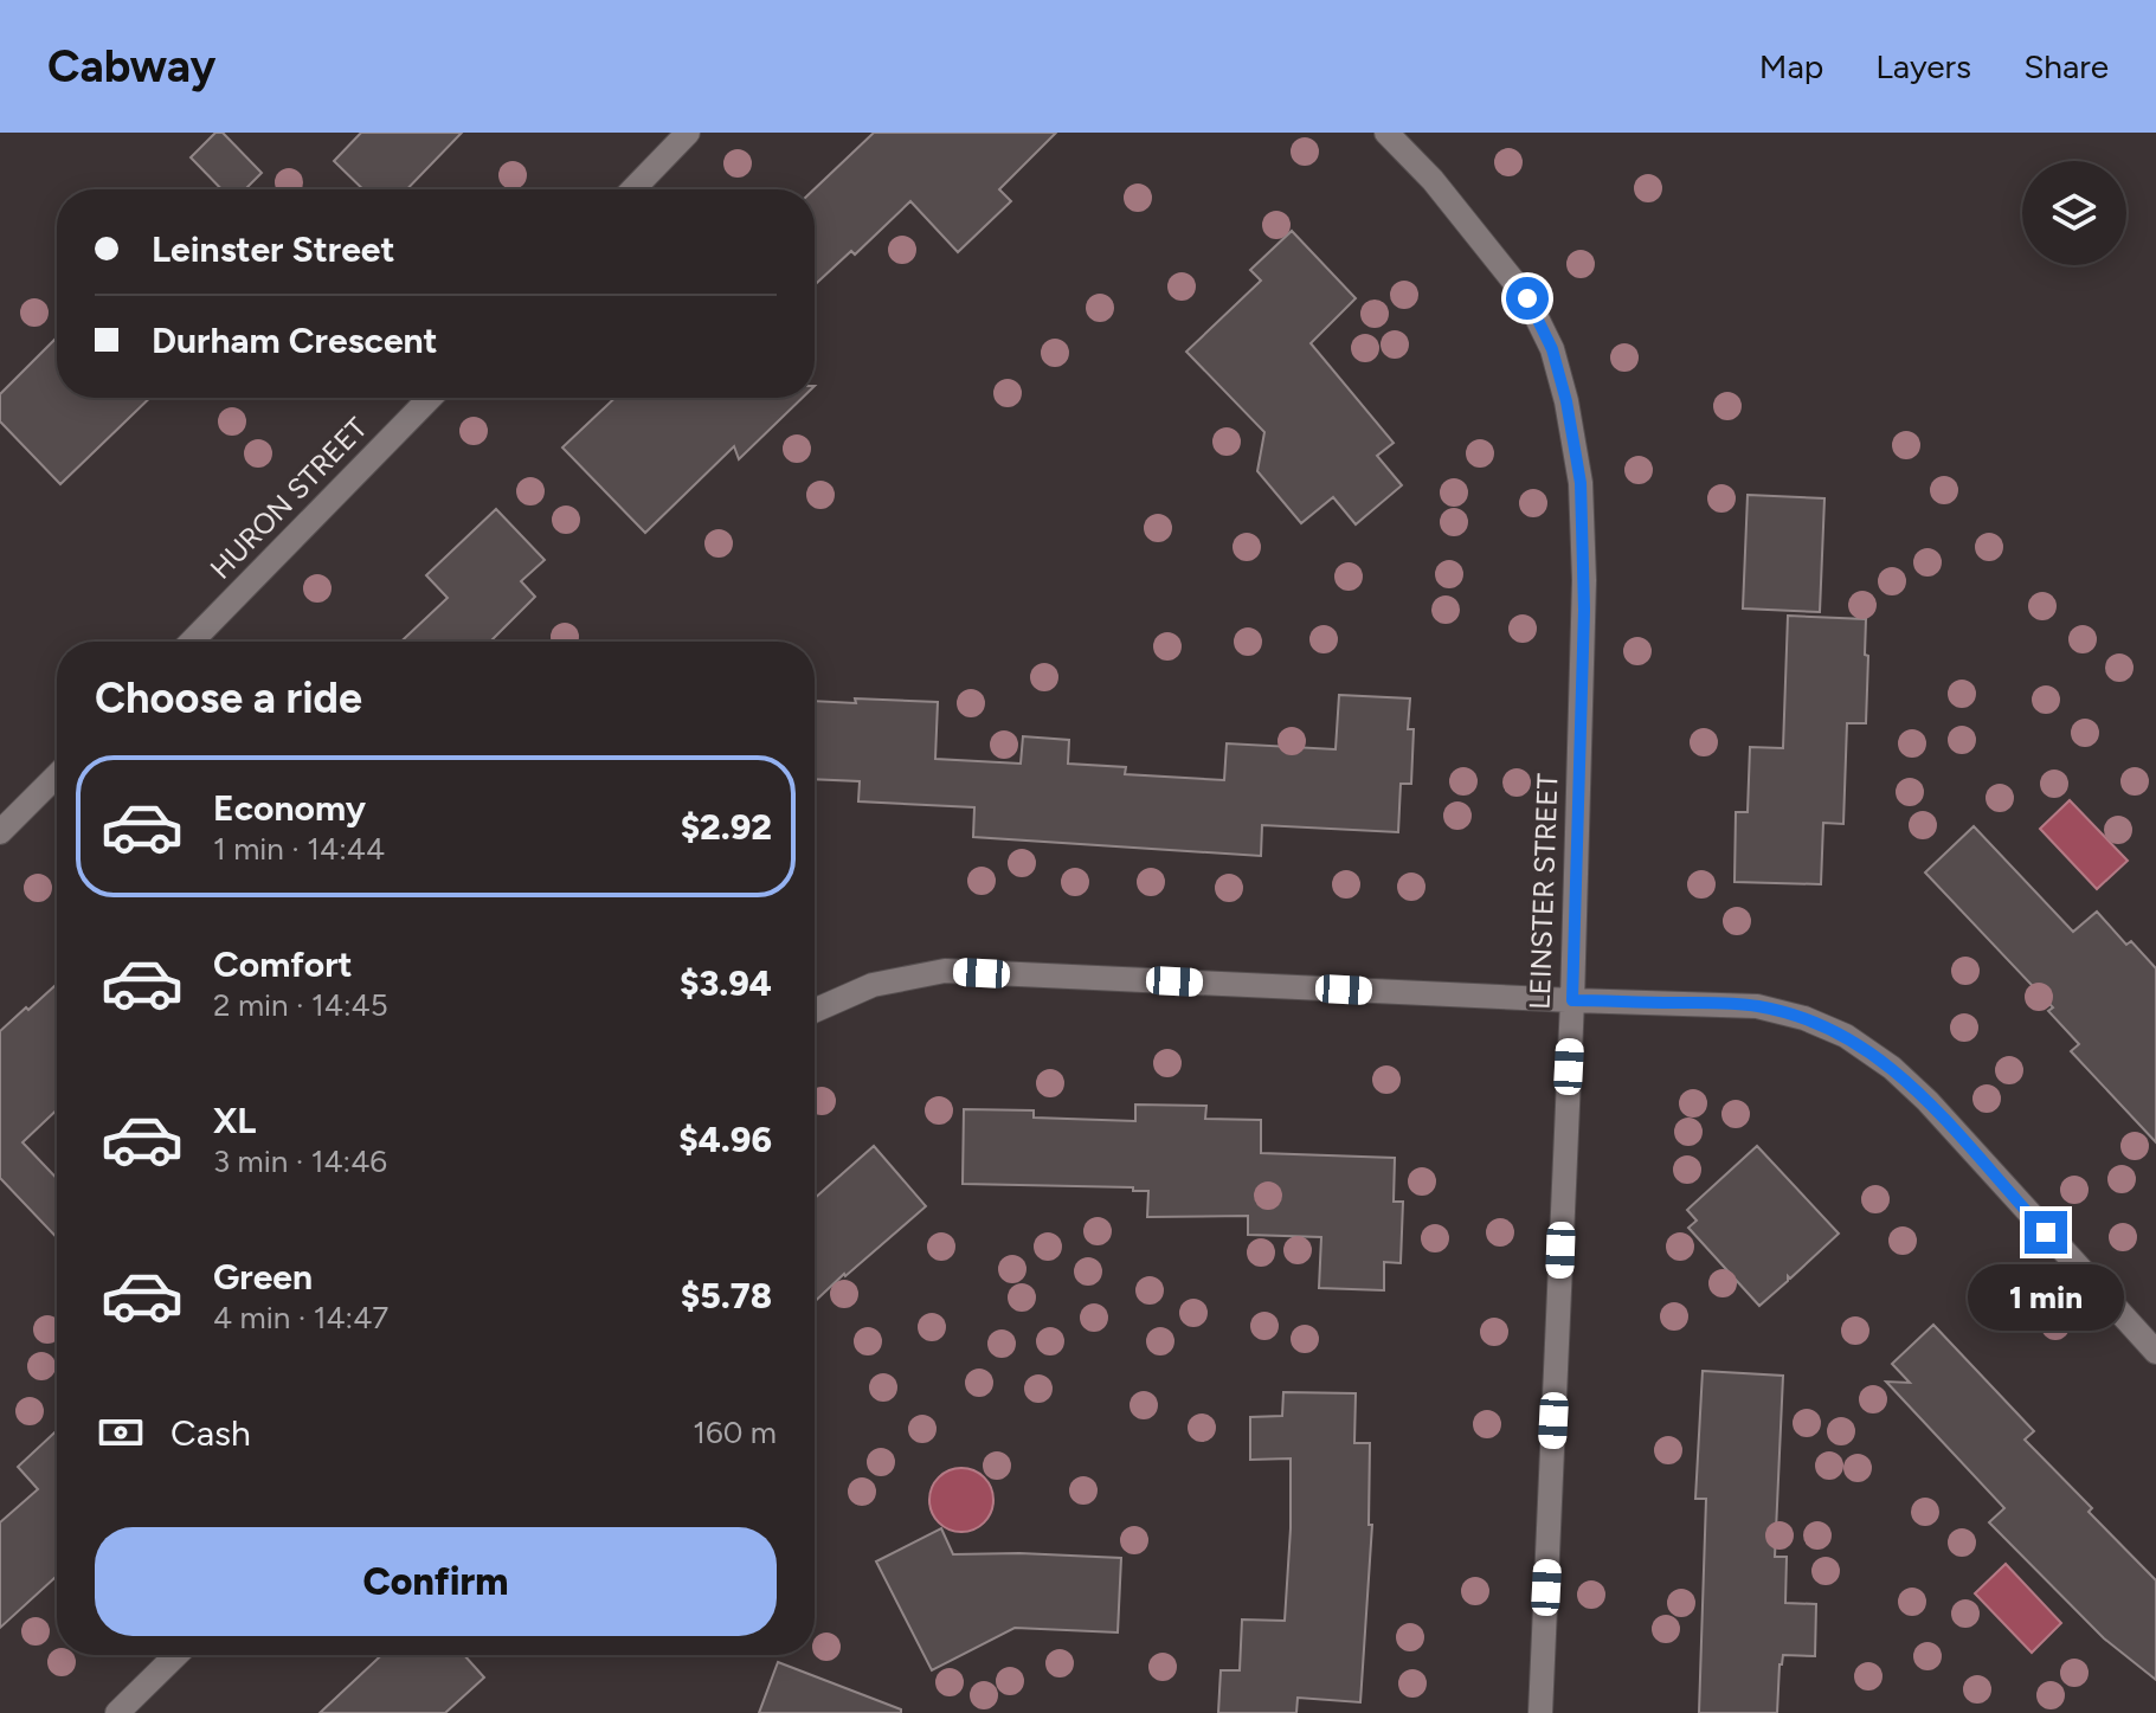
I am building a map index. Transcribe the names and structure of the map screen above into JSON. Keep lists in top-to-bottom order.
{
  "streets": {
    "street": ["HURON STREET", "LEINSTER STREET"]
  },
  "page": {
    "header": "Cabway",
    "nav": ["Map", "Layers", "Share"],
    "banner": ["Leinster Street", "Durham Crescent"],
    "heading": "Choose a ride",
    "list": [
      {
        "name": "Economy",
        "note": "1 min · 14:44",
        "value": "$2.92"
      },
      {
        "name": "Comfort",
        "note": "2 min · 14:45",
        "value": "$3.94"
      },
      {
        "name": "XL",
        "note": "3 min · 14:46",
        "value": "$4.96"
      },
      {
        "name": "Green",
        "note": "4 min · 14:47",
        "value": "$5.78"
      }
    ],
    "bubble": "1 min",
    "pay": ["Cash", "160 m"],
    "buttons": "Confirm"
  }
}
